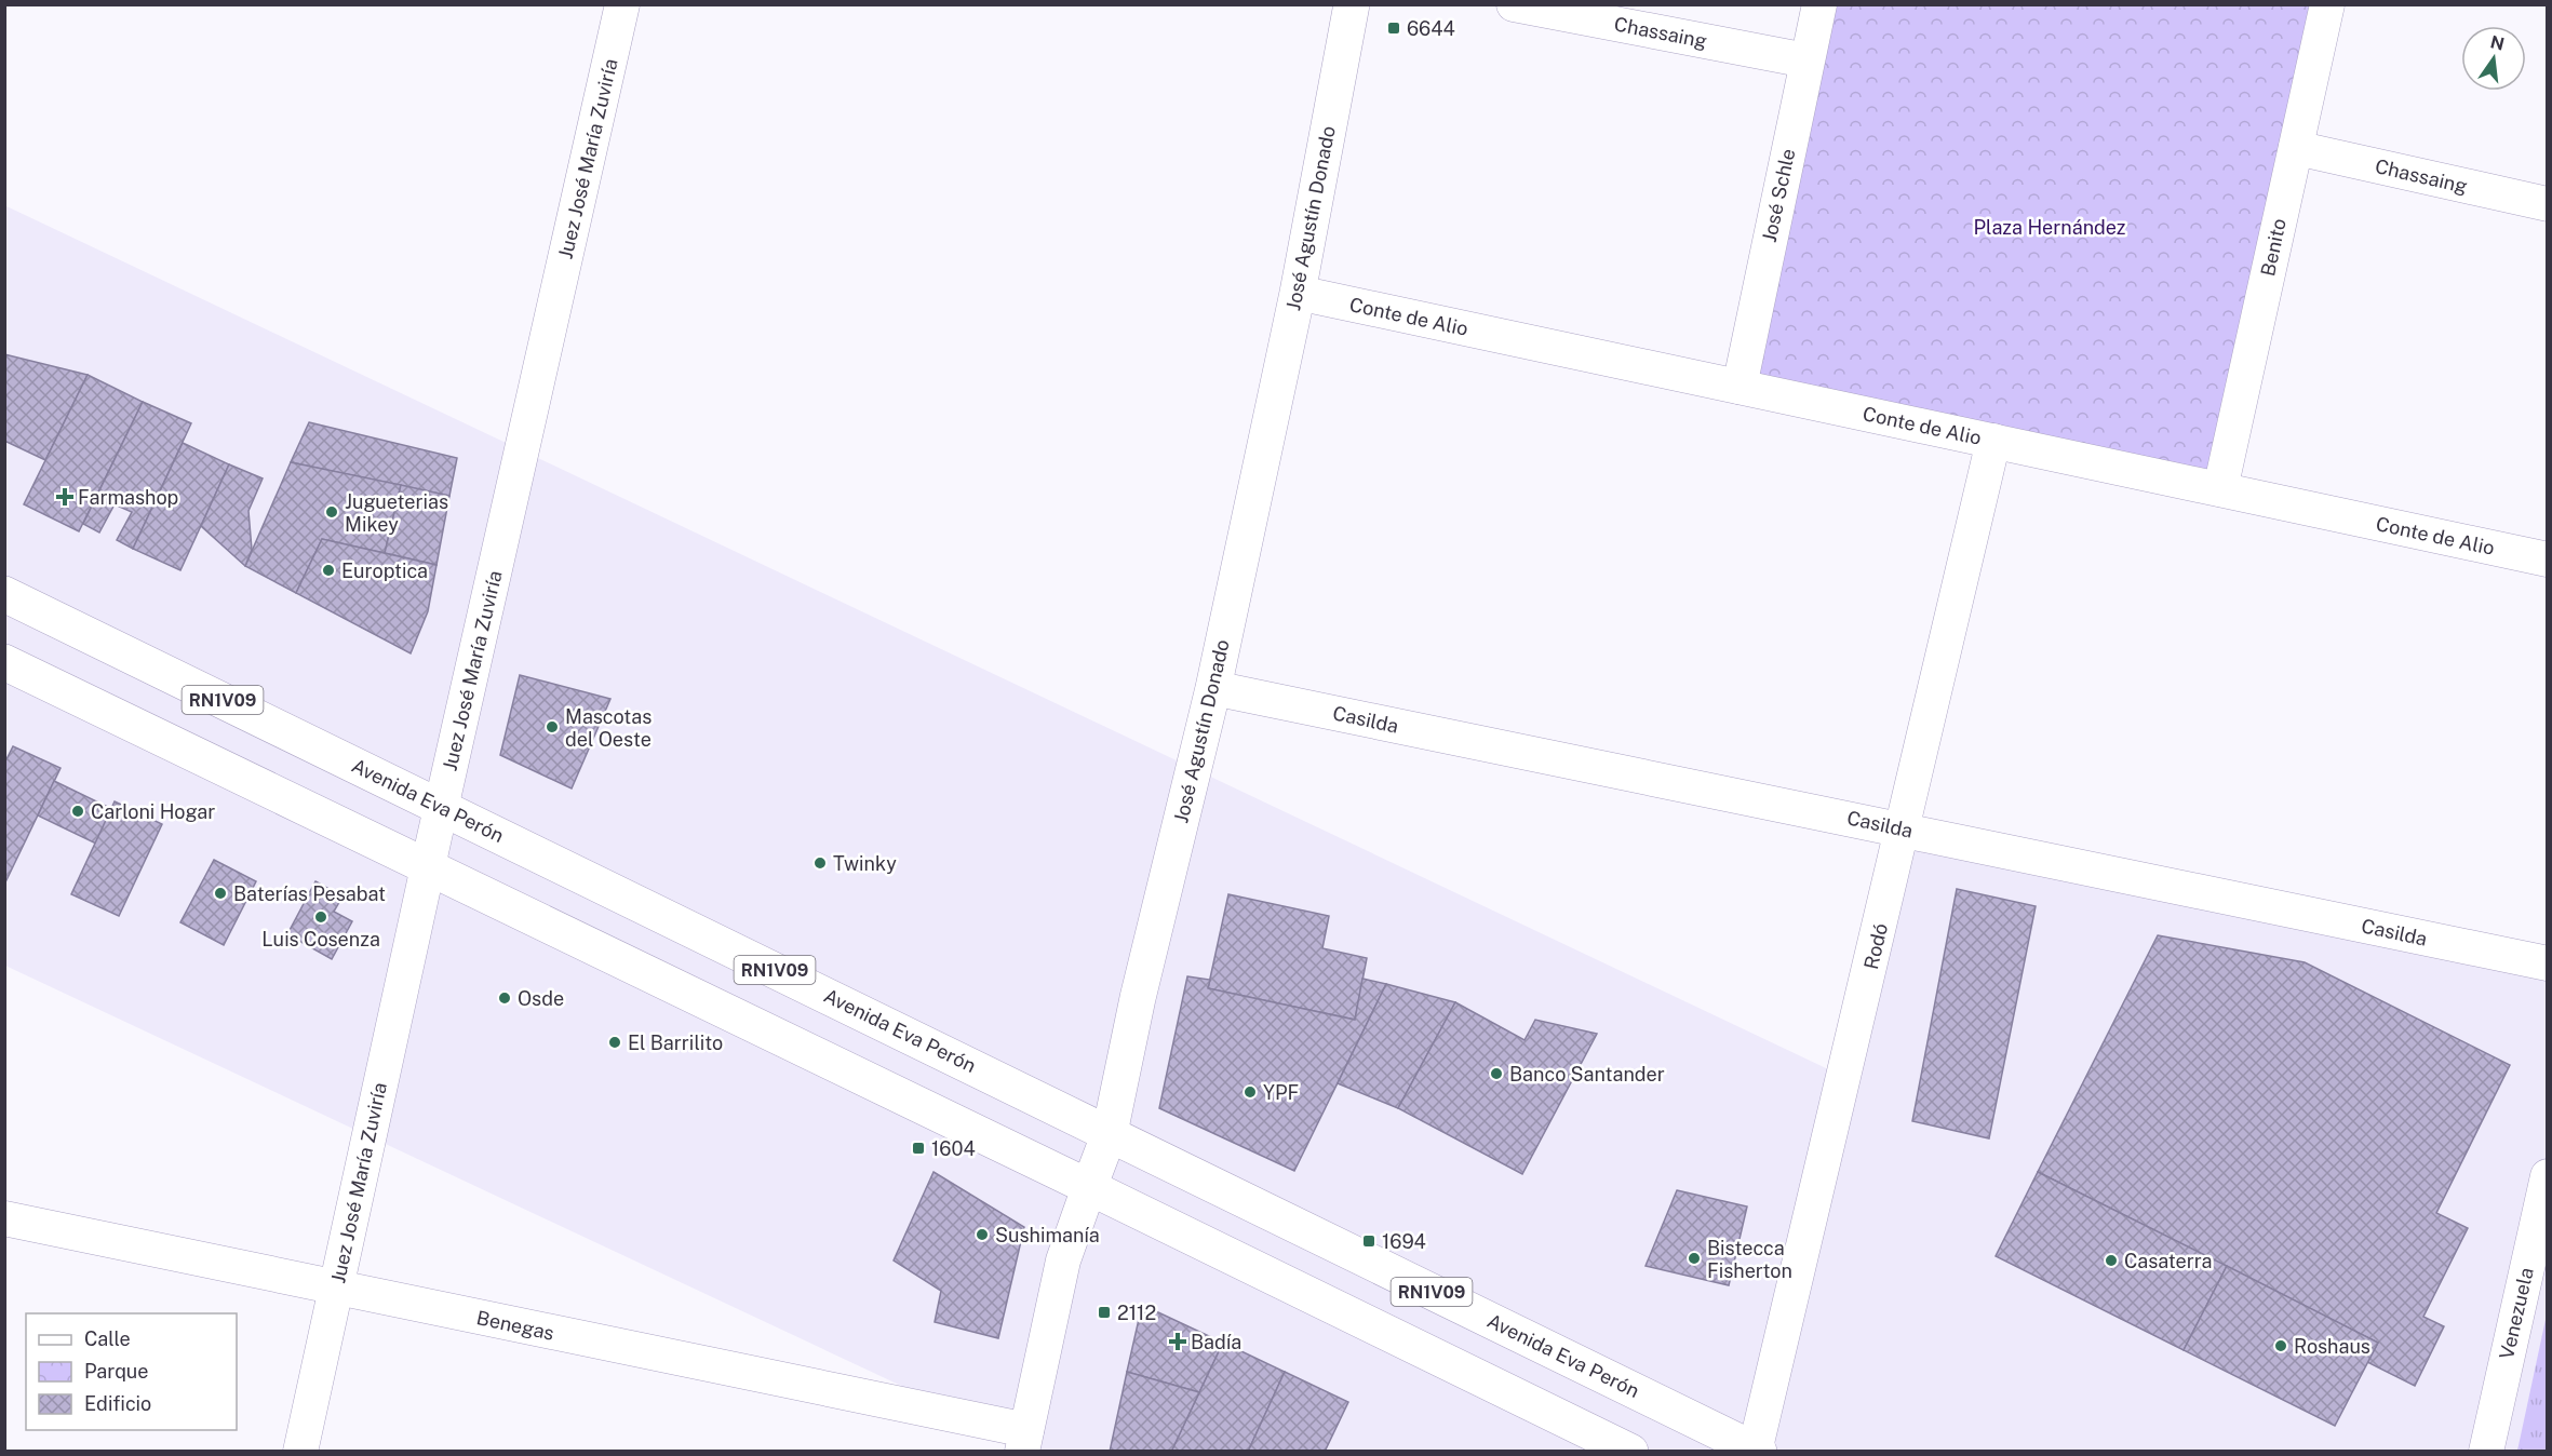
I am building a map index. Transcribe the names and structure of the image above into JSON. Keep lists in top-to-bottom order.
{
  "streets": {
    "main road": ["José Agustín Donado", "RN1V09", "Avenida Eva Perón"],
    "street": [
      "Chassaing",
      "Juez José María Zuviría",
      "José Schle",
      "Benito",
      "Conte de Alio",
      "Casilda",
      "Rodó",
      "Venezuela",
      "Benegas"
    ]
  },
  "crossings": [
    ["Chassaing", "José Schle"],
    ["Chassaing", "Benito"],
    ["Juez José María Zuviría", "RN1V09"],
    ["Juez José María Zuviría", "Avenida Eva Perón"],
    ["Juez José María Zuviría", "Benegas"],
    ["José Schle", "Conte de Alio"],
    ["José Agustín Donado", "Conte de Alio"],
    ["José Agustín Donado", "RN1V09"],
    ["José Agustín Donado", "Casilda"],
    ["José Agustín Donado", "Avenida Eva Perón"],
    ["José Agustín Donado", "Benegas"],
    ["Benito", "Conte de Alio"],
    ["Conte de Alio", "Rodó"],
    ["Casilda", "Rodó"],
    ["Avenida Eva Perón", "Rodó"]
  ],
  "parks": ["Plaza Hernández"],
  "places": {
    "transit": [
      "6644",
      "1604",
      "1694",
      "2112"
    ],
    "health": ["Farmashop", "Badía"],
    "other": [
      "Jugueterias Mikey",
      "Europtica",
      "Mascotas del Oeste",
      "Carloni Hogar",
      "Twinky",
      "Baterías Pesabat",
      "Luis Cosenza",
      "Osde",
      "El Barrilito",
      "Banco Santander",
      "YPF",
      "Sushimanía",
      "Bistecca Fisherton",
      "Casaterra",
      "Roshaus"
    ]
  },
  "legend": ["Calle", "Parque", "Edificio"],
  "north": "top"
}
